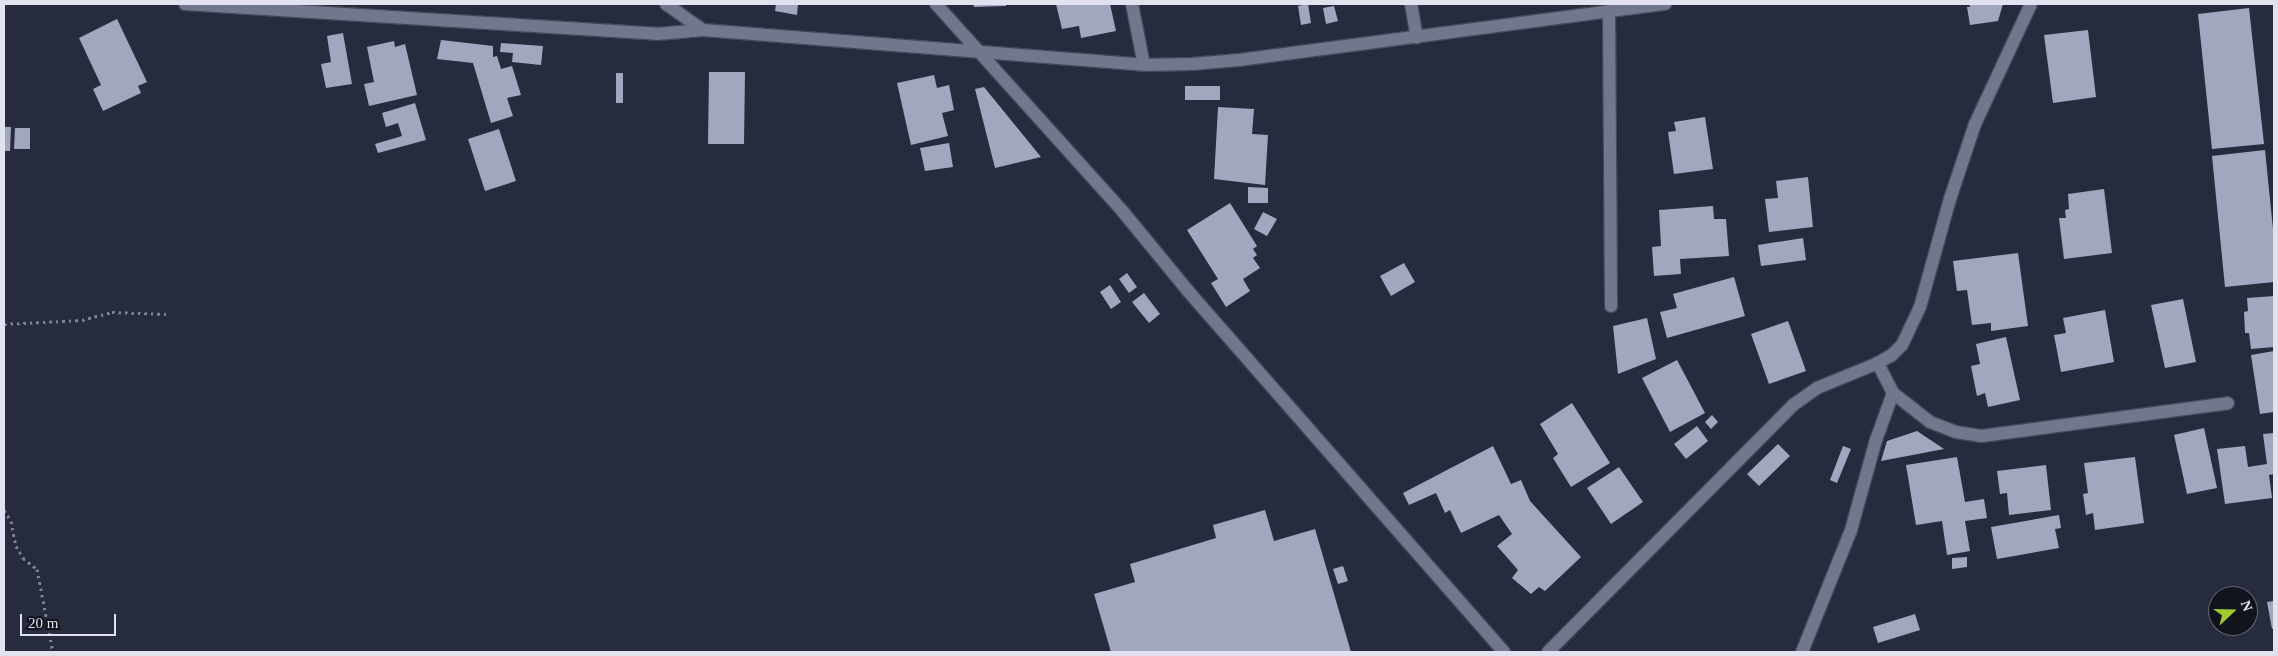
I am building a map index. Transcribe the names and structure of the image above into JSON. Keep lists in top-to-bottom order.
{
  "scale_bar": "20 m",
  "north": "right"
}
